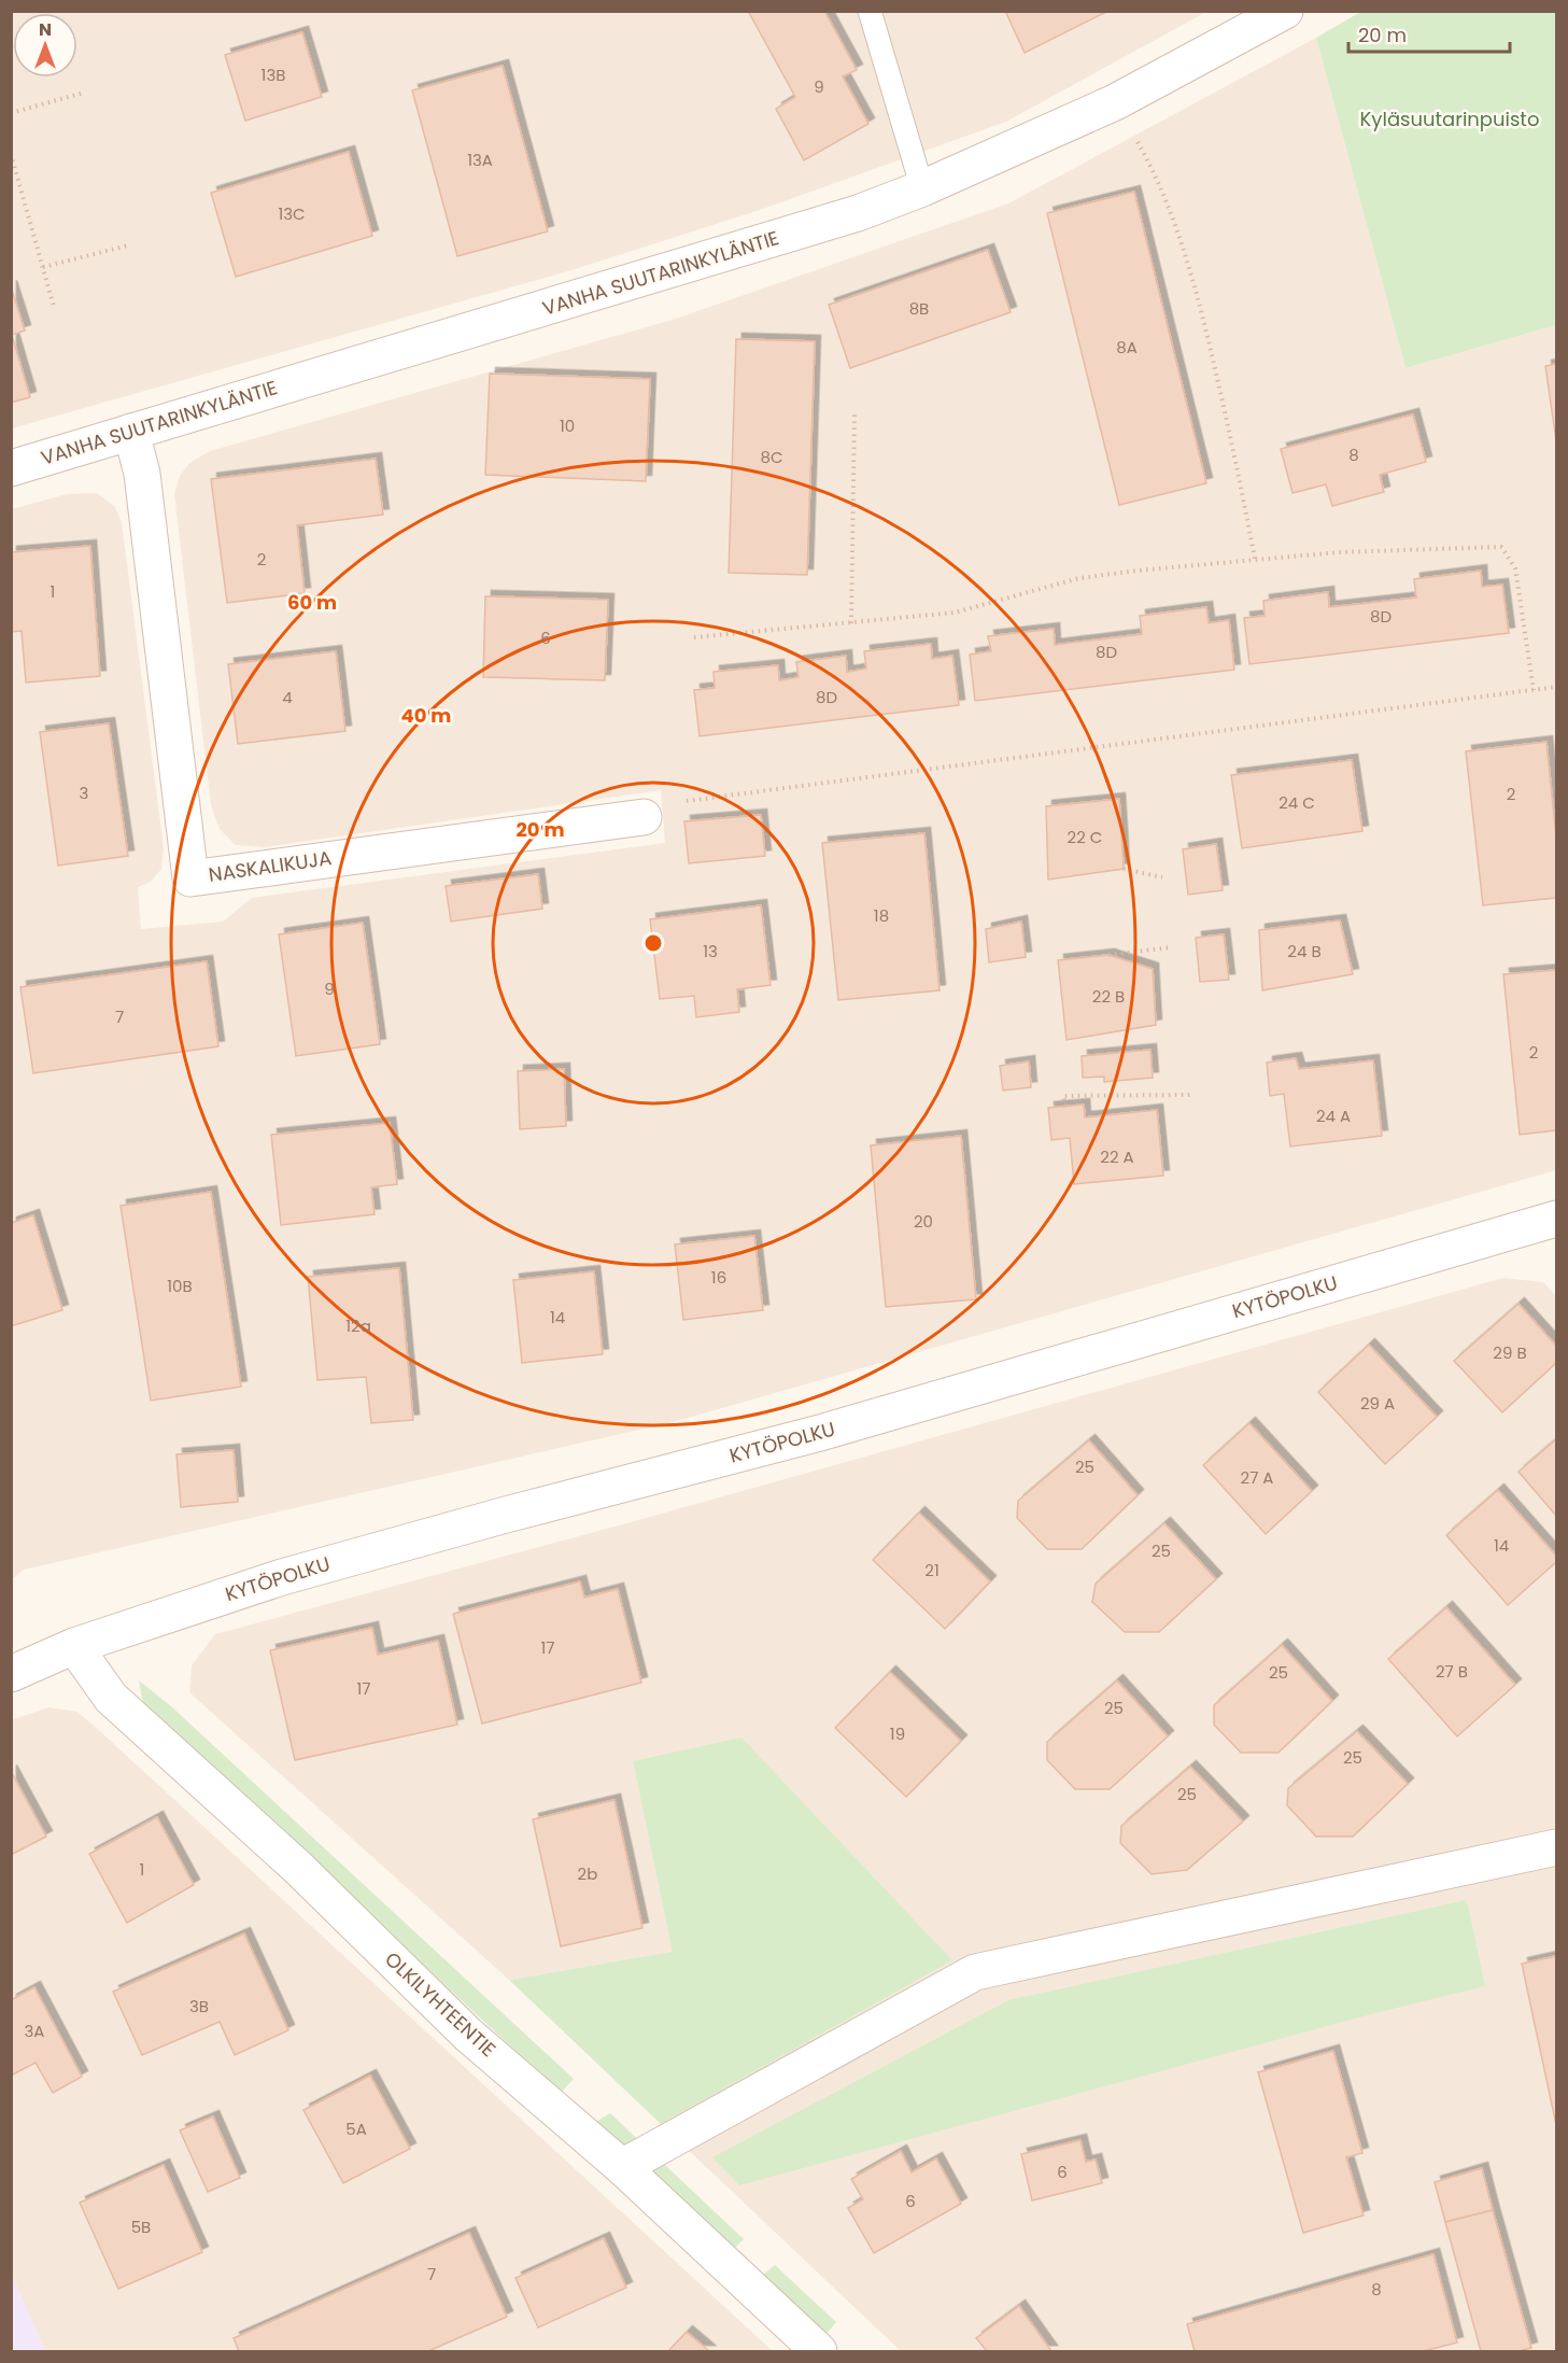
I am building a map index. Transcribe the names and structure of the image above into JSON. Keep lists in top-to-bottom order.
{
  "streets": {
    "street": [
      "VANHA SUUTARINKYLÄNTIE",
      "NASKALIKUJA",
      "KYTÖPOLKU",
      "OLKILYHTEENTIE"
    ]
  },
  "crossings": [
    ["VANHA SUUTARINKYLÄNTIE", "NASKALIKUJA"],
    ["KYTÖPOLKU", "OLKILYHTEENTIE"]
  ],
  "parks": ["Kyläsuutarinpuisto"],
  "house_numbers": [
    "13B",
    "9",
    "13A",
    "13C",
    "8B",
    "8A",
    "10",
    "8",
    "8C",
    "2",
    "1",
    "8D",
    "6",
    "8D",
    "4",
    "8D",
    "3",
    "2",
    "24 C",
    "22 C",
    "18",
    "13",
    "24 B",
    "9",
    "22 B",
    "7",
    "2",
    "24 A",
    "22 A",
    "20",
    "16",
    "10B",
    "14",
    "12a",
    "29 B",
    "29 A",
    "25",
    "27 A",
    "14",
    "25",
    "21",
    "17",
    "27 B",
    "25",
    "17",
    "25",
    "19",
    "25",
    "25",
    "1",
    "2b",
    "3B",
    "3A",
    "5A",
    "6",
    "6",
    "5B",
    "7",
    "8"
  ],
  "scale_bar": "20 m",
  "north": "top",
  "rings": ["60 m", "40 m", "20 m"]
}
